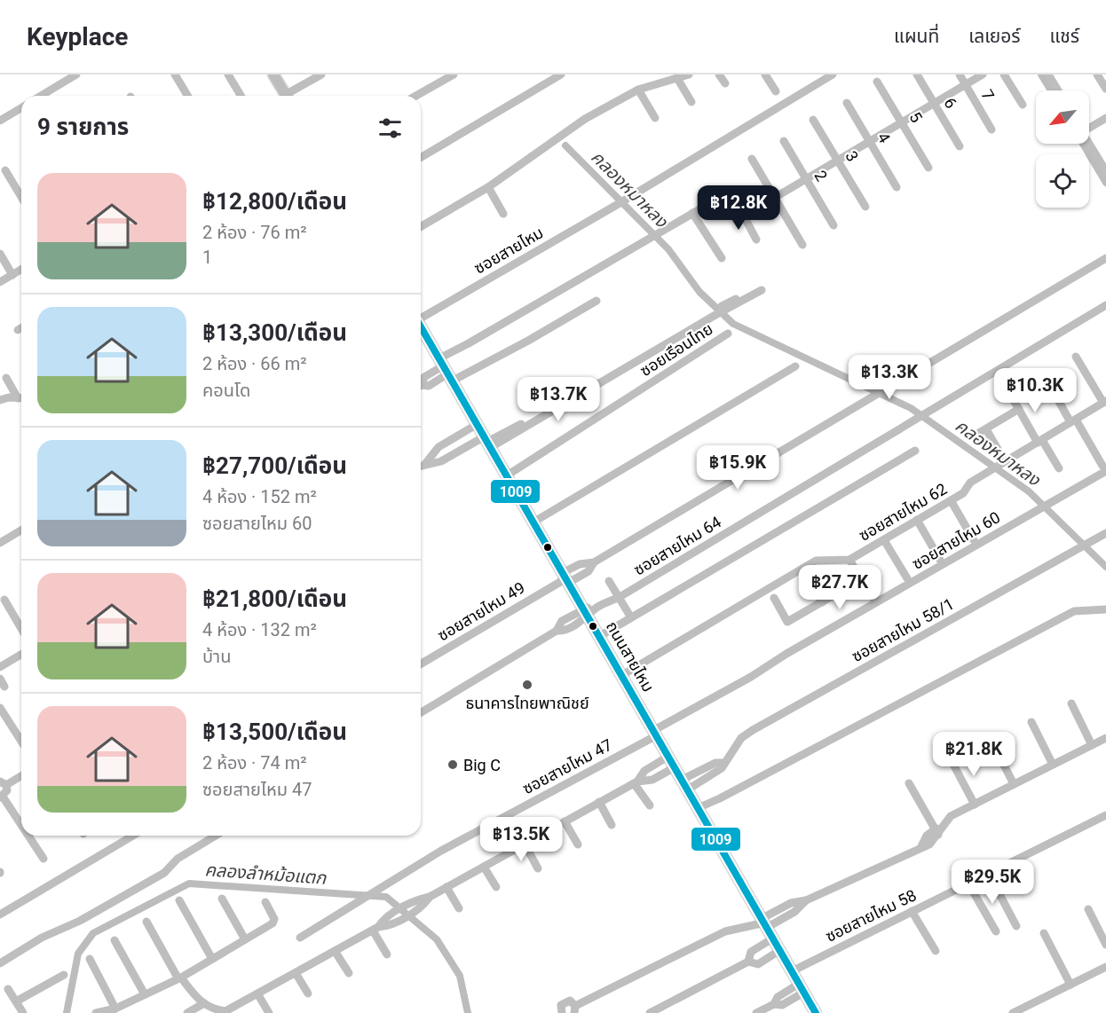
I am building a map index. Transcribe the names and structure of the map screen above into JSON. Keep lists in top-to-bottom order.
{
  "streets": {
    "main road": ["ถนนสายไหม"],
    "street": [
      "7",
      "6",
      "5",
      "4",
      "3",
      "2",
      "ซอยสายไหม",
      "ซอยเรือนไทย",
      "ซอยสายไหม 62",
      "ซอยสายไหม 60",
      "ซอยสายไหม 64",
      "ซอยสายไหม 49",
      "ซอยสายไหม 58/1",
      "ซอยสายไหม 47",
      "ซอยสายไหม 58"
    ]
  },
  "crossings": [
    ["ซอยเรือนไทย", "ถนนสายไหม"],
    ["ซอยสายไหม 62", "ถนนสายไหม"],
    ["ซอยสายไหม 60", "ถนนสายไหม"],
    ["ซอยสายไหม 60", "ซอยสายไหม 47"],
    ["ซอยสายไหม 64", "ถนนสายไหม"],
    ["ซอยสายไหม 49", "ถนนสายไหม"],
    ["ซอยสายไหม 58/1", "ถนนสายไหม"],
    ["ถนนสายไหม", "ซอยสายไหม 47"],
    ["ถนนสายไหม", "ซอยสายไหม 58"]
  ],
  "water": ["คลองหมาหลง", "คลองลำหม้อแตก"],
  "places": ["ธนาคารไทยพาณิชย์", "Big C"],
  "lines": ["transit line 1009"],
  "north": "bottom left",
  "page": {
    "header": "Keyplace",
    "nav": ["แผนที่", "เลเยอร์", "แชร์"],
    "heading": "9 รายการ",
    "list": [
      {
        "name": "฿12,800/เดือน",
        "note": "2 ห้อง · 76 m² · 1"
      },
      {
        "name": "฿13,300/เดือน",
        "note": "2 ห้อง · 66 m² · คอนโด"
      },
      {
        "name": "฿27,700/เดือน",
        "note": "4 ห้อง · 152 m² · ซอยสายไหม 60"
      },
      {
        "name": "฿21,800/เดือน",
        "note": "4 ห้อง · 132 m² · บ้าน"
      },
      {
        "name": "฿13,500/เดือน",
        "note": "2 ห้อง · 74 m² · ซอยสายไหม 47"
      }
    ],
    "price": [
      "฿12.8K",
      "฿13.3K",
      "฿10.3K",
      "฿13.7K",
      "฿15.9K",
      "฿27.7K",
      "฿21.8K",
      "฿13.5K",
      "฿29.5K"
    ]
  }
}
